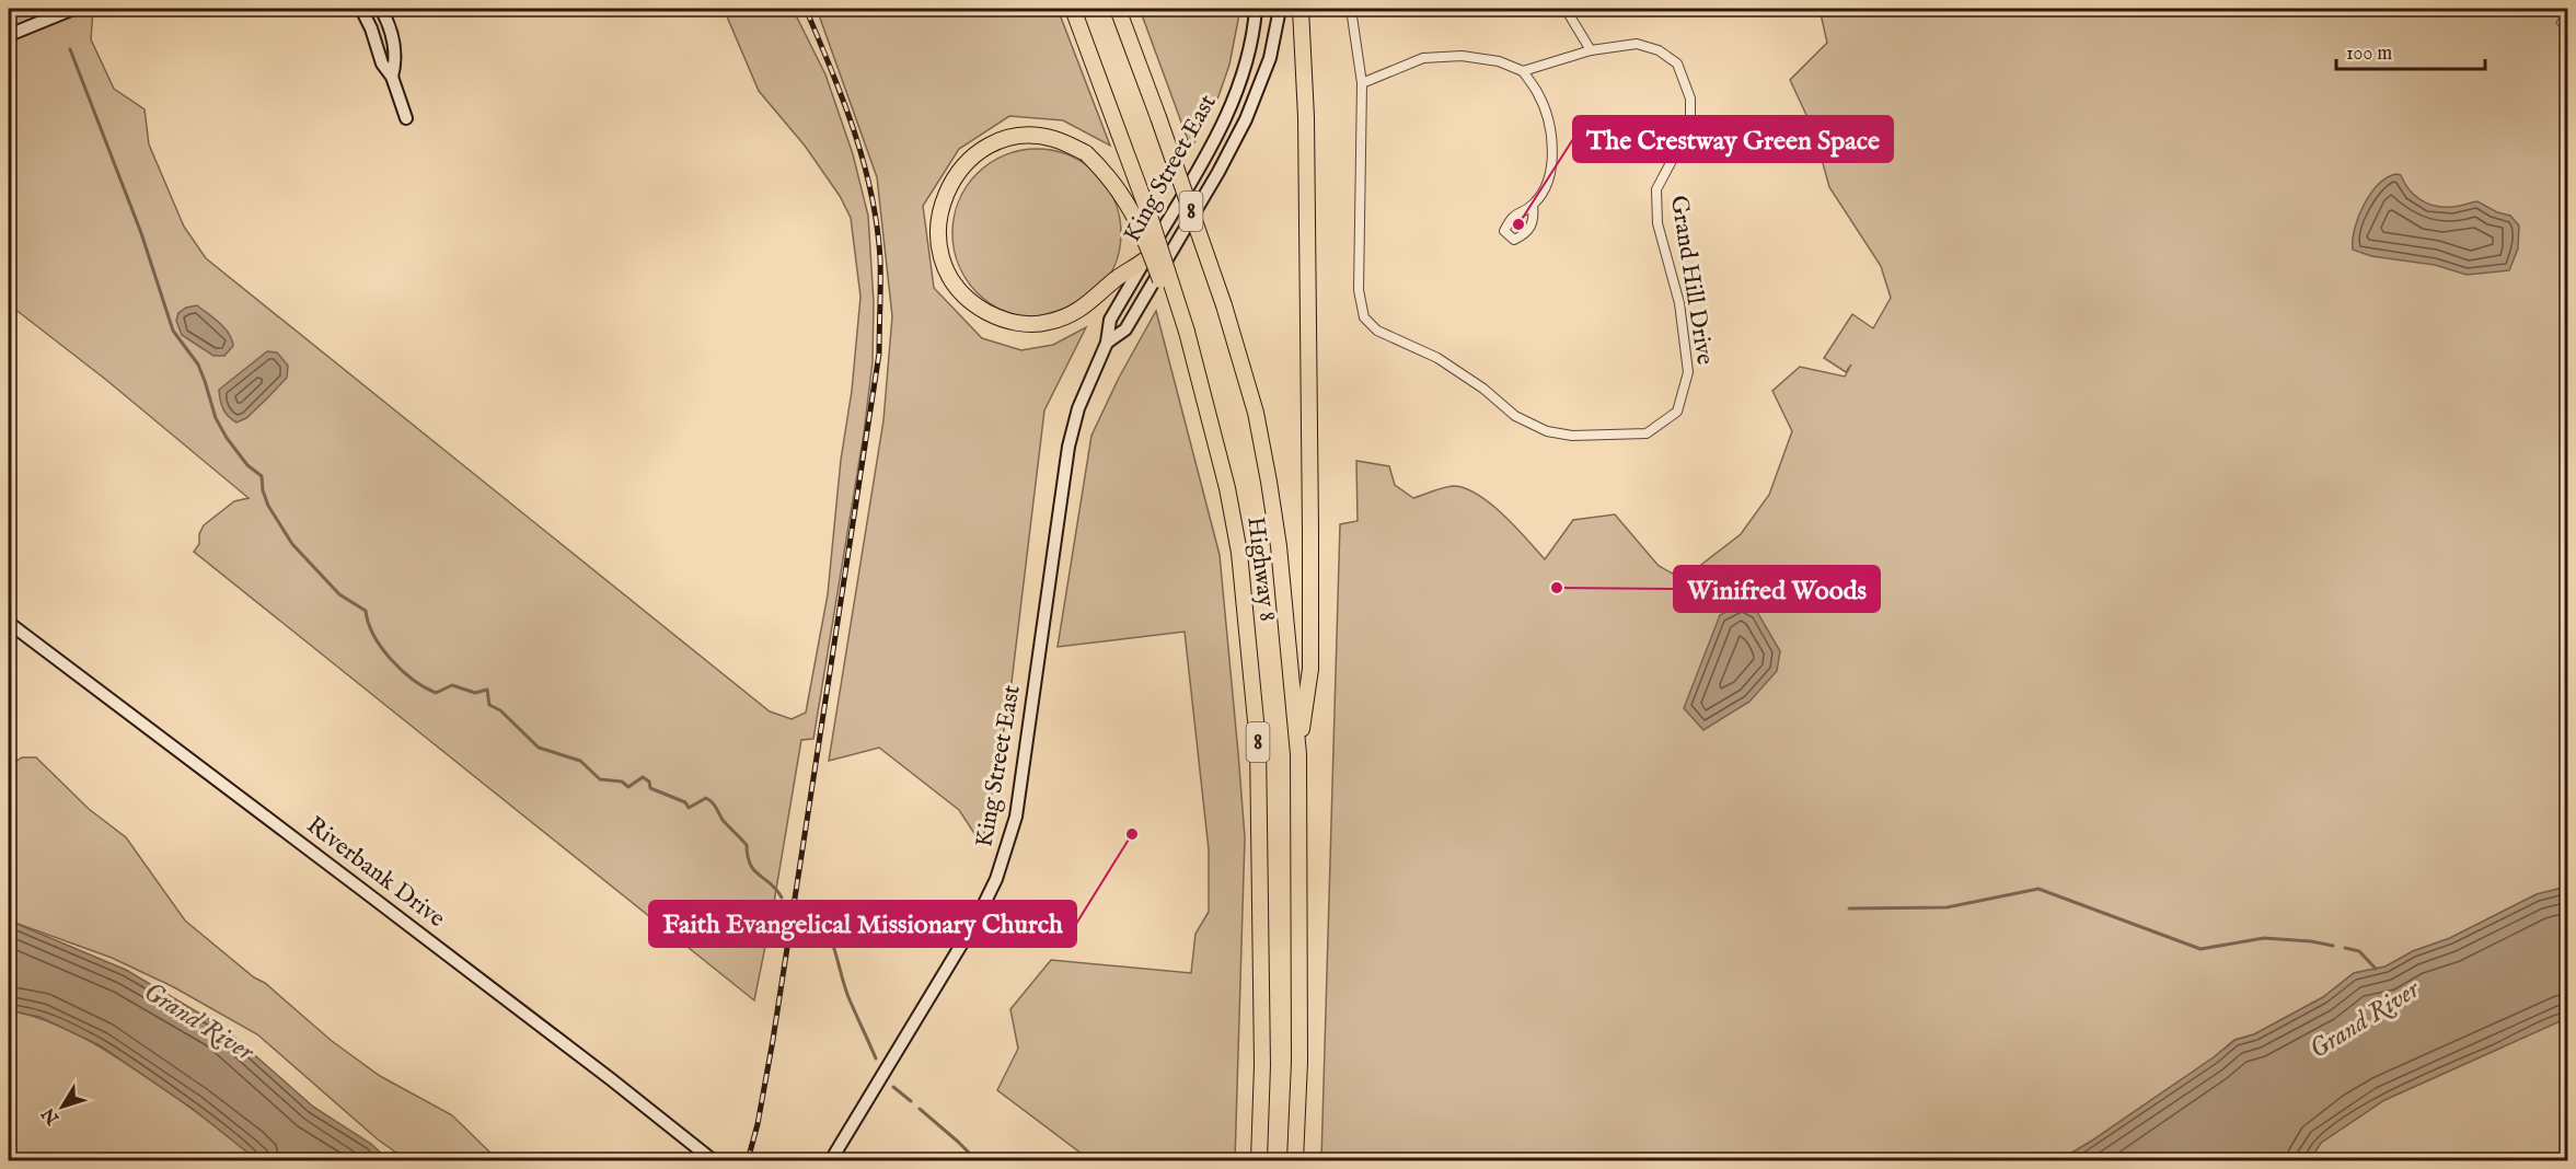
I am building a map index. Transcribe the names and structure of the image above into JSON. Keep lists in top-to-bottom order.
{
  "streets": {
    "highway": ["8", "Highway 8"],
    "main road": ["King Street East", "Riverbank Drive"],
    "street": ["Grand Hill Drive"]
  },
  "water": ["Grand River"],
  "places": ["The Crestway Green Space", "Winifred Woods", "Faith Evangelical Missionary Church"],
  "scale_bar": "100 m",
  "north": "bottom left"
}
